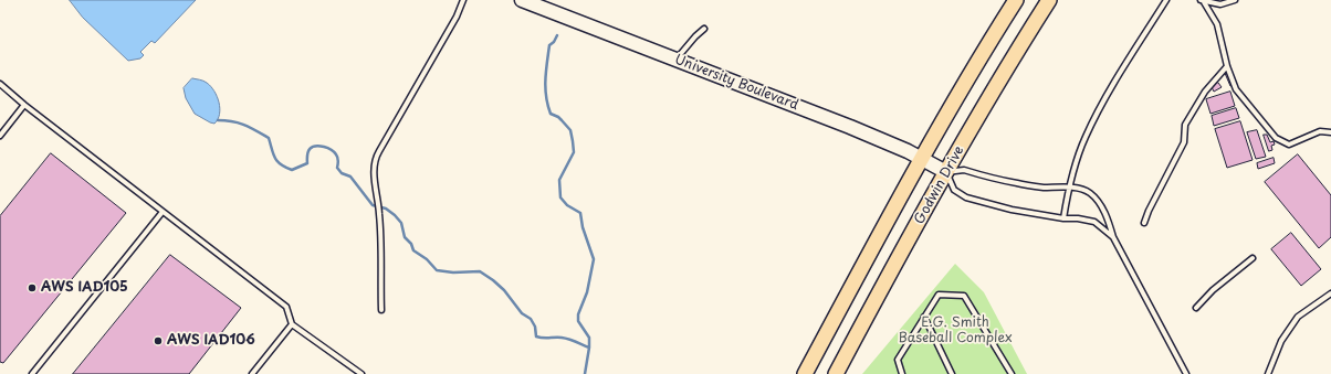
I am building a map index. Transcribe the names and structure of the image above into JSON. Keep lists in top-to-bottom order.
{
  "streets": {
    "main road": ["University Boulevard", "Godwin Drive"]
  },
  "crossings": [
    ["University Boulevard", "Godwin Drive"]
  ],
  "parks": ["E.G. Smith Baseball Complex"],
  "places": ["AWS IAD105", "AWS IAD106"]
}
